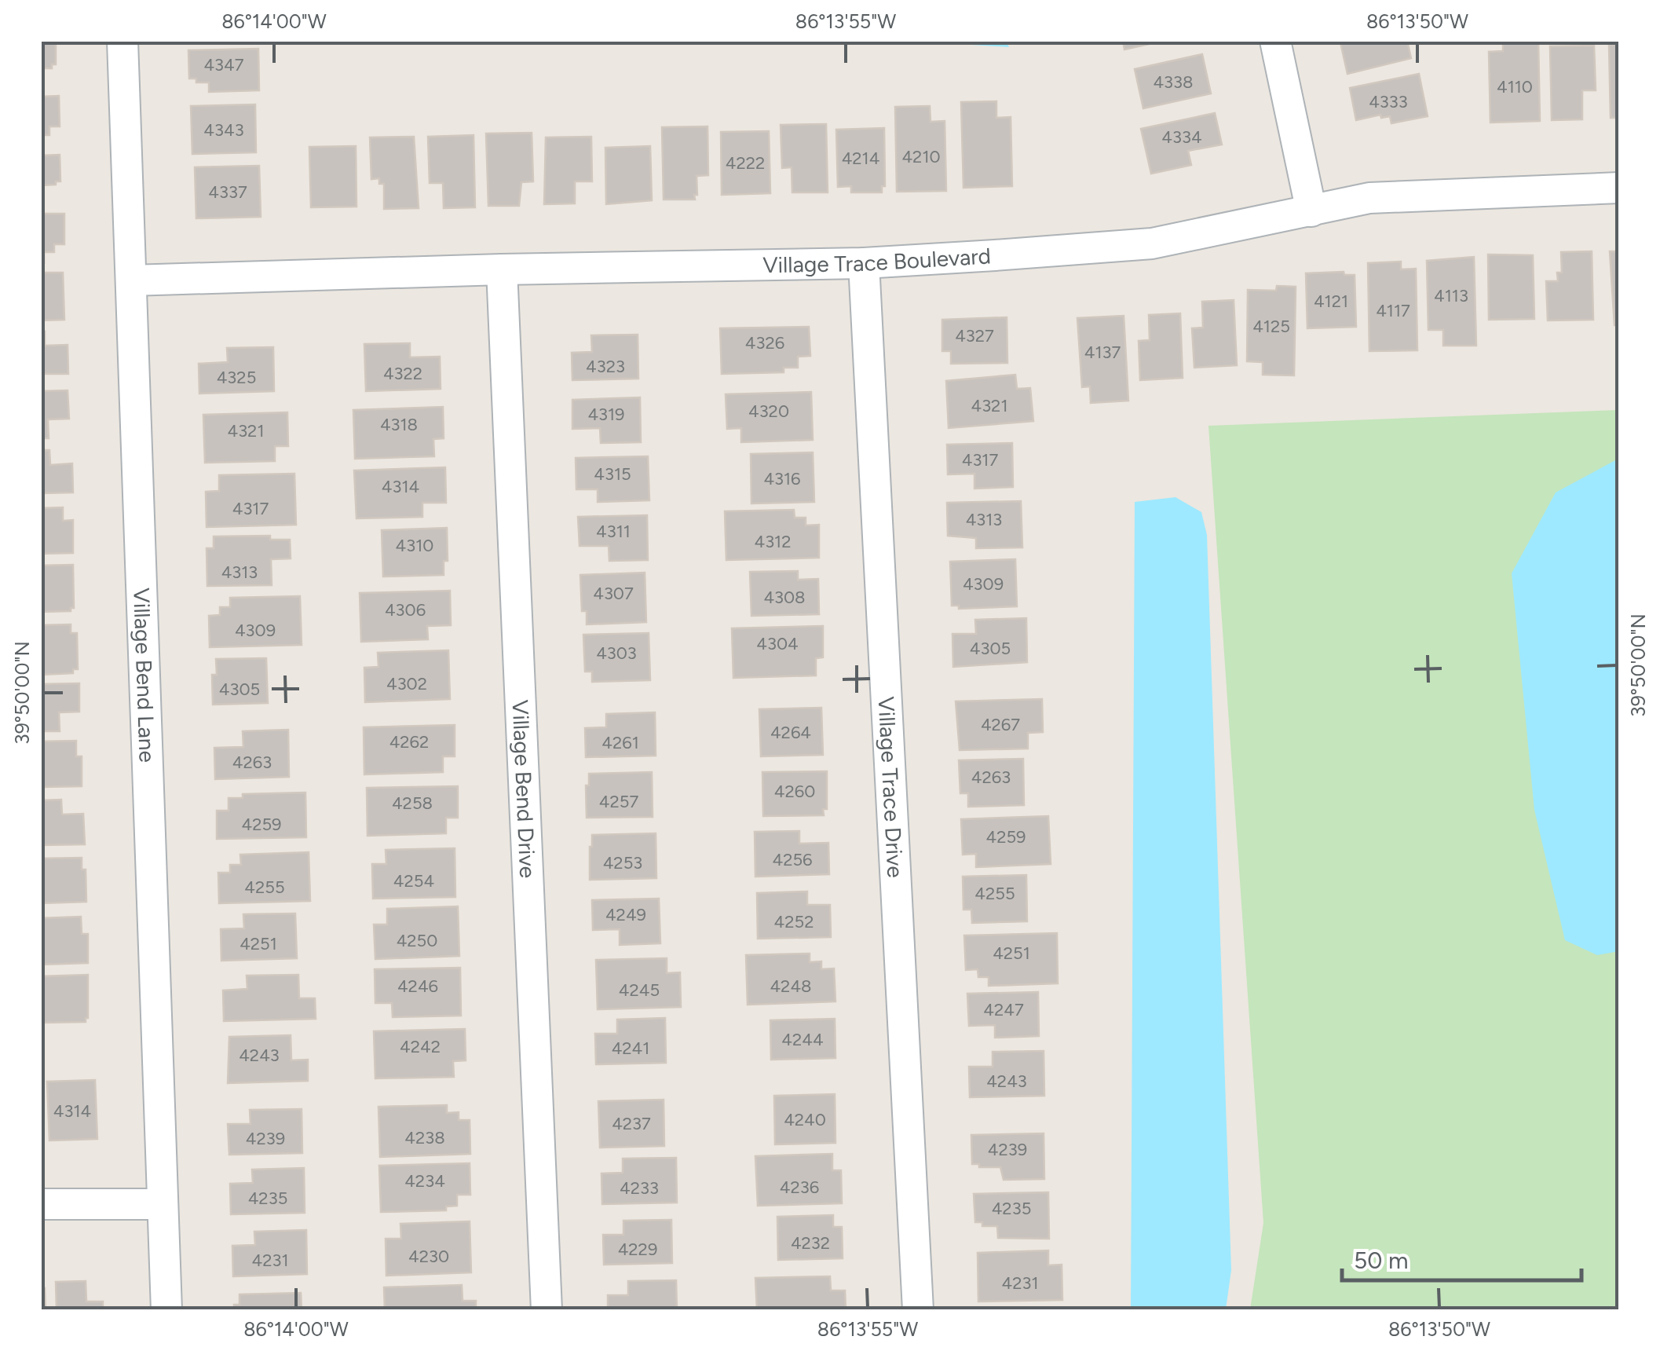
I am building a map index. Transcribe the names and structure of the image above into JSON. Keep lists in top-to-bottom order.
{
  "streets": {
    "street": [
      "Village Trace Boulevard",
      "Village Bend Lane",
      "Village Trace Drive",
      "Village Bend Drive"
    ]
  },
  "crossings": [
    ["Village Trace Boulevard", "Village Bend Lane"],
    ["Village Trace Boulevard", "Village Trace Drive"],
    ["Village Trace Boulevard", "Village Bend Drive"]
  ],
  "house_numbers": [
    "4347",
    "4338",
    "4110",
    "4333",
    "4343",
    "4334",
    "4210",
    "4214",
    "4222",
    "4337",
    "4113",
    "4121",
    "4117",
    "4125",
    "4327",
    "4326",
    "4137",
    "4323",
    "4322",
    "4325",
    "4321",
    "4320",
    "4319",
    "4318",
    "4321",
    "4317",
    "4315",
    "4316",
    "4314",
    "4317",
    "4313",
    "4311",
    "4312",
    "4310",
    "4313",
    "4309",
    "4307",
    "4308",
    "4306",
    "4309",
    "4304",
    "4305",
    "4303",
    "4302",
    "4305",
    "4267",
    "4264",
    "4262",
    "4261",
    "4263",
    "4263",
    "4260",
    "4257",
    "4258",
    "4259",
    "4259",
    "4256",
    "4253",
    "4254",
    "4255",
    "4255",
    "4249",
    "4252",
    "4250",
    "4251",
    "4251",
    "4246",
    "4248",
    "4245",
    "4247",
    "4244",
    "4242",
    "4241",
    "4243",
    "4243",
    "4314",
    "4240",
    "4237",
    "4238",
    "4239",
    "4239",
    "4234",
    "4236",
    "4233",
    "4235",
    "4235",
    "4232",
    "4229",
    "4230",
    "4231",
    "4231"
  ],
  "scale_bar": "50 m",
  "coordinates": [
    "86°14'00\"W",
    "86°13'55\"W",
    "86°13'50\"W",
    "39°50'00\"N"
  ]
}
